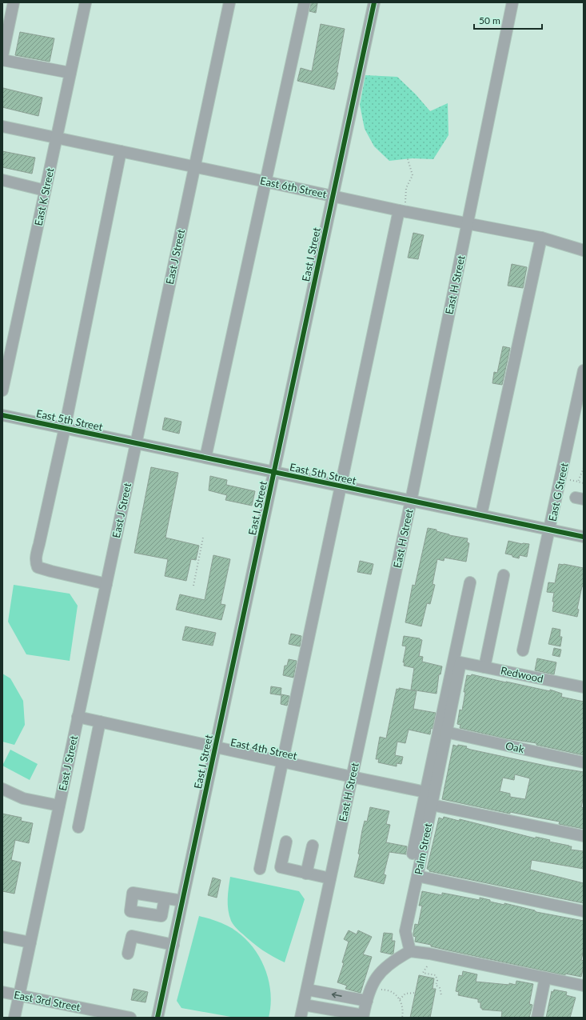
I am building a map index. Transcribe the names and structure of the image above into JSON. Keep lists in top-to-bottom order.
{
  "streets": {
    "street": [
      "East 6th Street",
      "East K Street",
      "East I Street",
      "East J Street",
      "East H Street",
      "East 5th Street",
      "East G Street",
      "Redwood",
      "Oak",
      "East 4th Street",
      "Palm Street",
      "East 3rd Street"
    ]
  },
  "crossings": [
    ["East 6th Street", "East K Street"],
    ["East 6th Street", "East I Street"],
    ["East 6th Street", "East J Street"],
    ["East 6th Street", "East H Street"],
    ["East I Street", "East 5th Street"],
    ["East I Street", "East 4th Street"],
    ["East J Street", "East 5th Street"],
    ["East J Street", "East 4th Street"],
    ["East J Street", "East 3rd Street"],
    ["East H Street", "East 5th Street"],
    ["East H Street", "East 4th Street"],
    ["East 5th Street", "East G Street"],
    ["Redwood", "Palm Street"],
    ["Oak", "Palm Street"]
  ],
  "scale_bar": "50 m"
}
